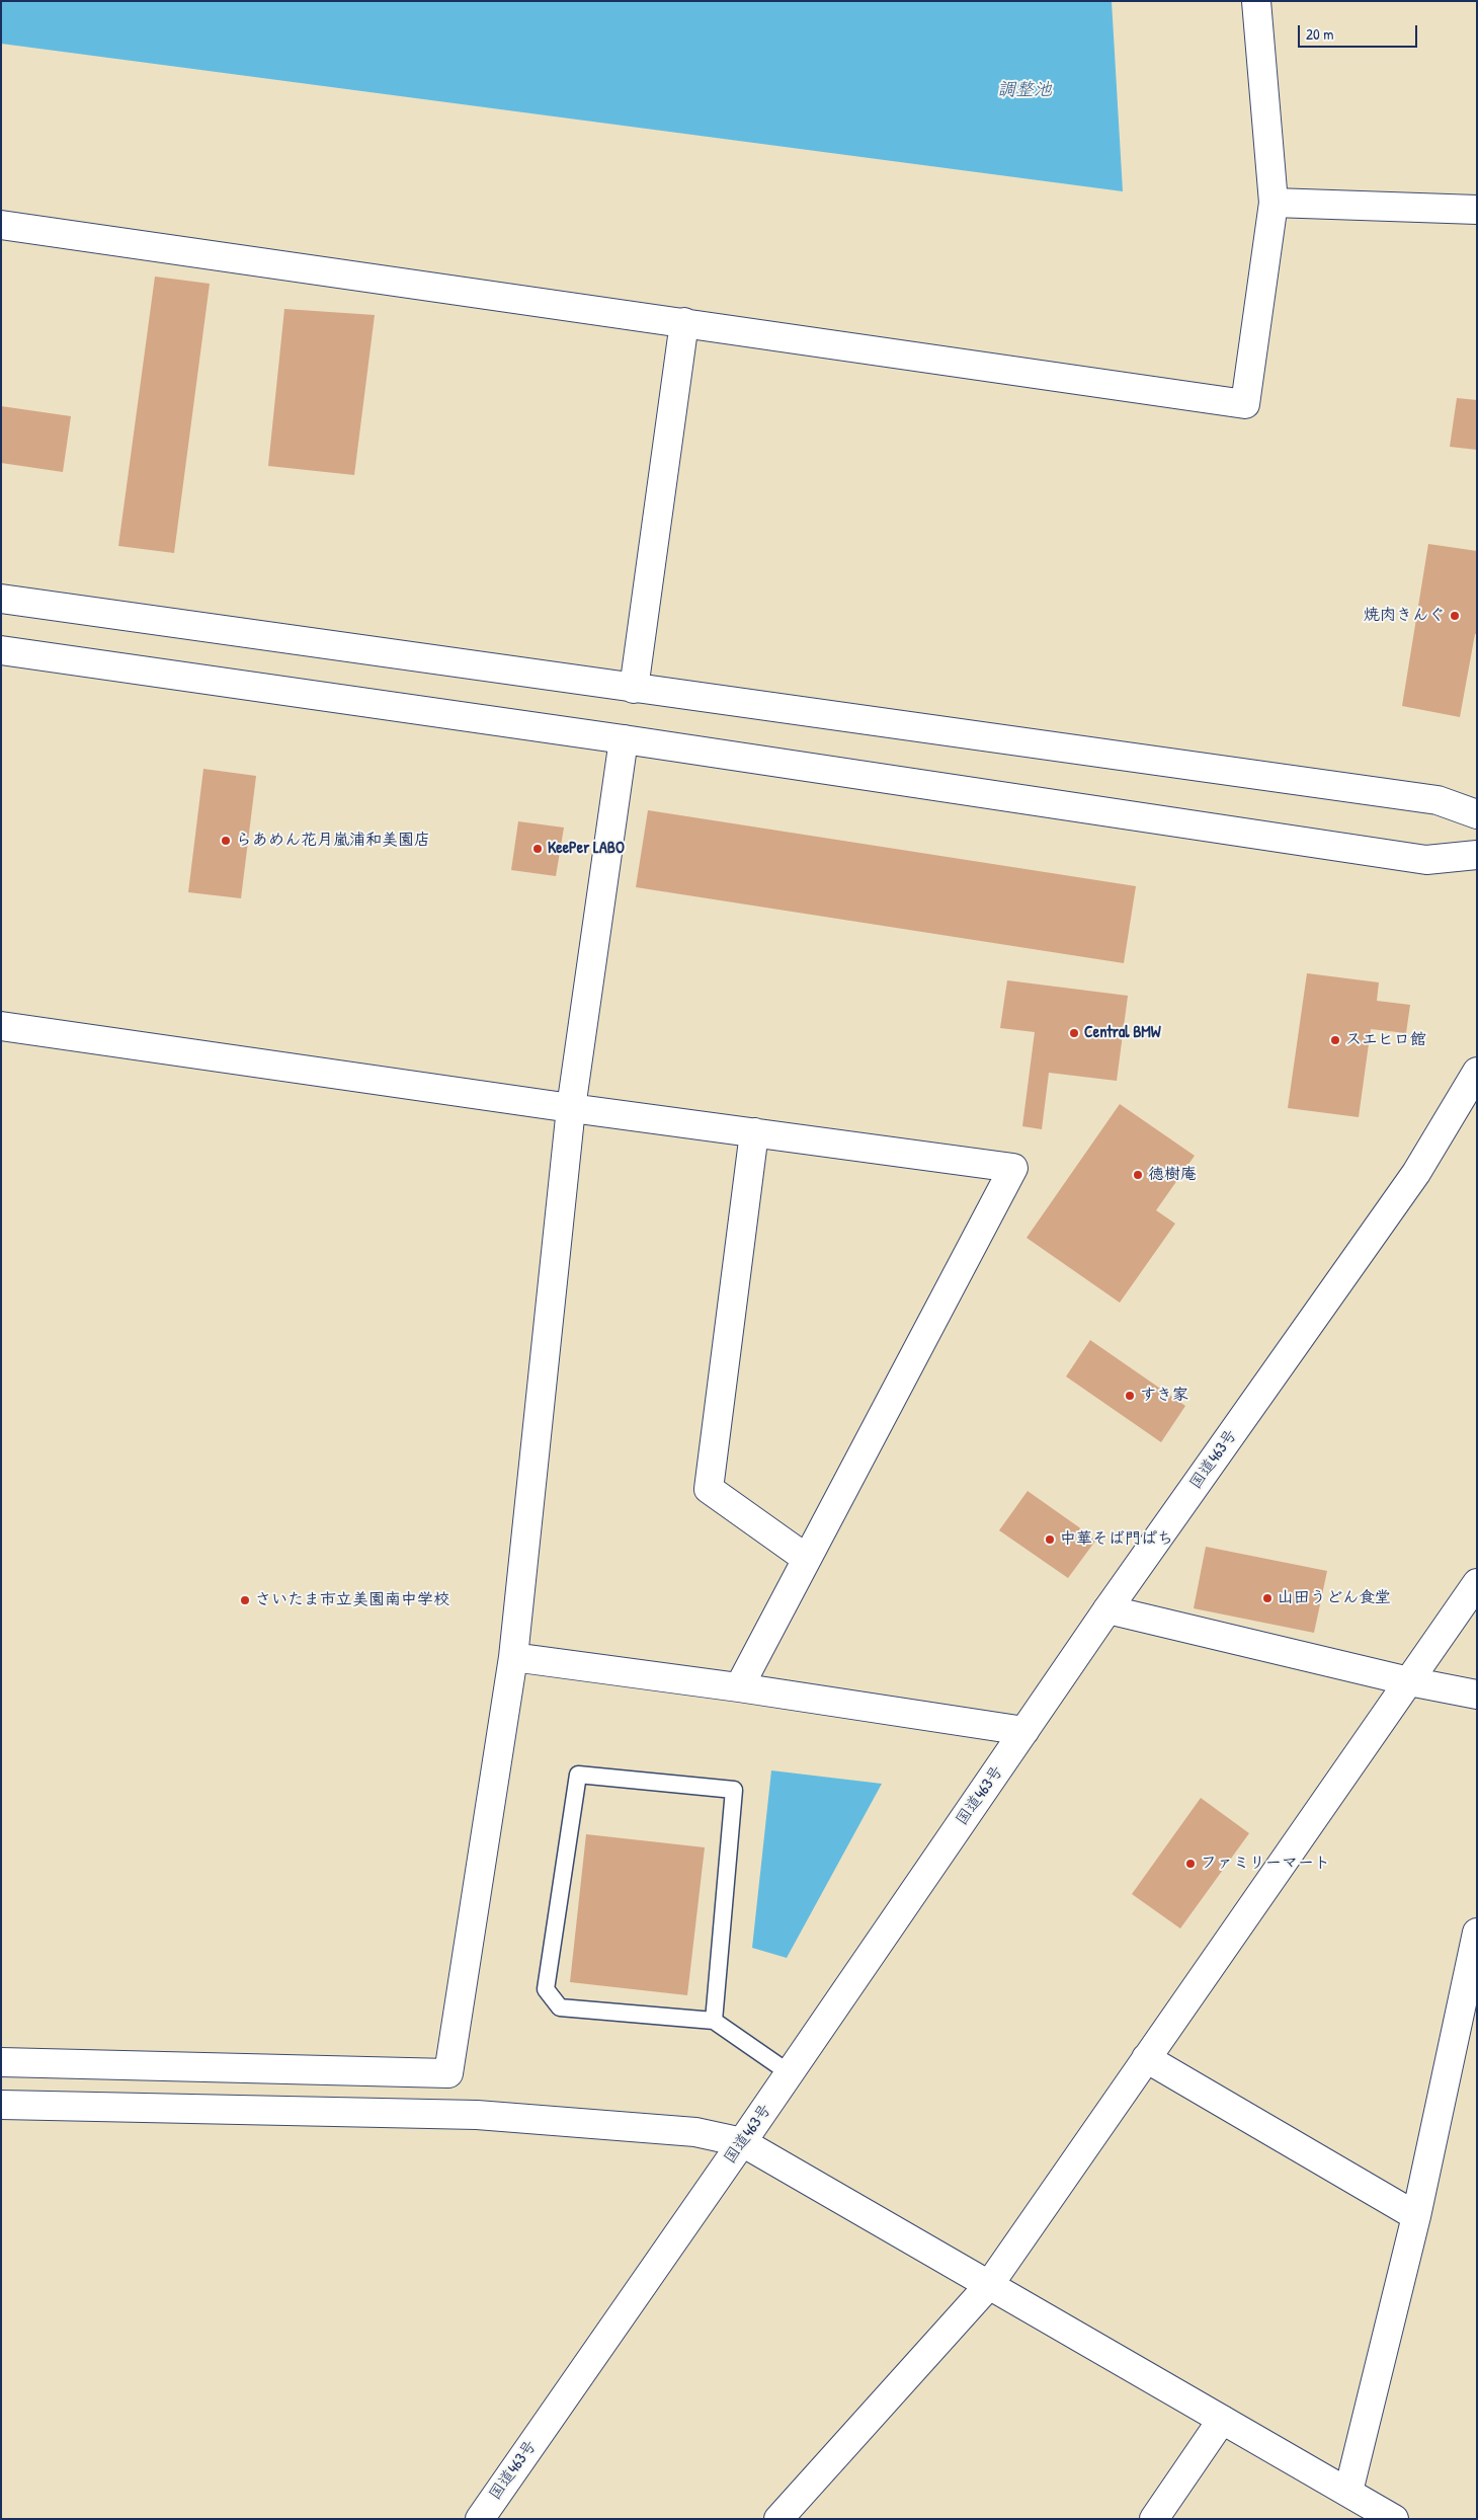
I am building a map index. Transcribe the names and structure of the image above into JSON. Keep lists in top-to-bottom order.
{
  "streets": {
    "main road": ["国道463号"]
  },
  "water": ["調整池"],
  "places": [
    "焼肉きんぐ",
    "らあめん花月嵐浦和美園店",
    "KeePer LABO",
    "Central BMW",
    "スエヒロ館",
    "徳樹庵",
    "すき家",
    "中華そば門ぱち",
    "山田うどん食堂",
    "さいたま市立美園南中学校",
    "ファミリーマート"
  ],
  "scale_bar": "20 m"
}
